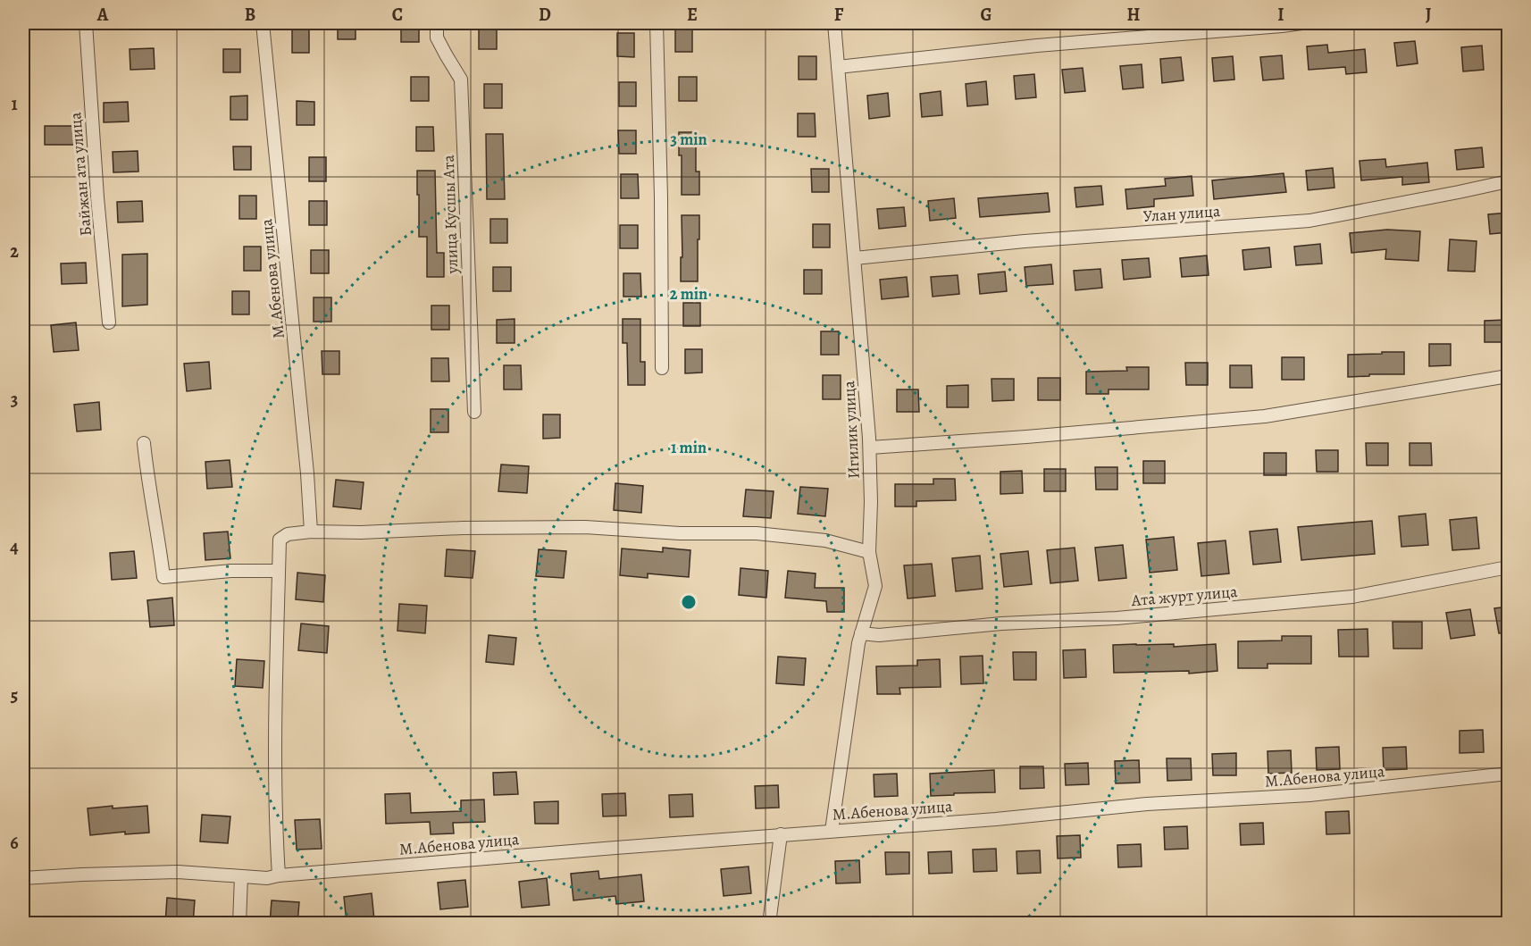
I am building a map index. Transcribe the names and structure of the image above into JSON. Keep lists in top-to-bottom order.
{
  "streets": {
    "street": [
      "Байжан ата улица",
      "Улан улица",
      "улица Кусшы Ата",
      "М.Абенова улица",
      "Игилик улица",
      "Ата журт улица"
    ]
  },
  "crossings": [
    ["Улан улица", "Игилик улица"],
    ["М.Абенова улица", "Игилик улица"],
    ["Игилик улица", "Ата журт улица"]
  ],
  "grid": {
    "columns": [
      "A",
      "B",
      "C",
      "D",
      "E",
      "F",
      "G",
      "H",
      "I",
      "J"
    ],
    "rows": [
      "1",
      "2",
      "3",
      "4",
      "5",
      "6"
    ]
  },
  "rings": ["3 min", "2 min", "1 min"]
}
